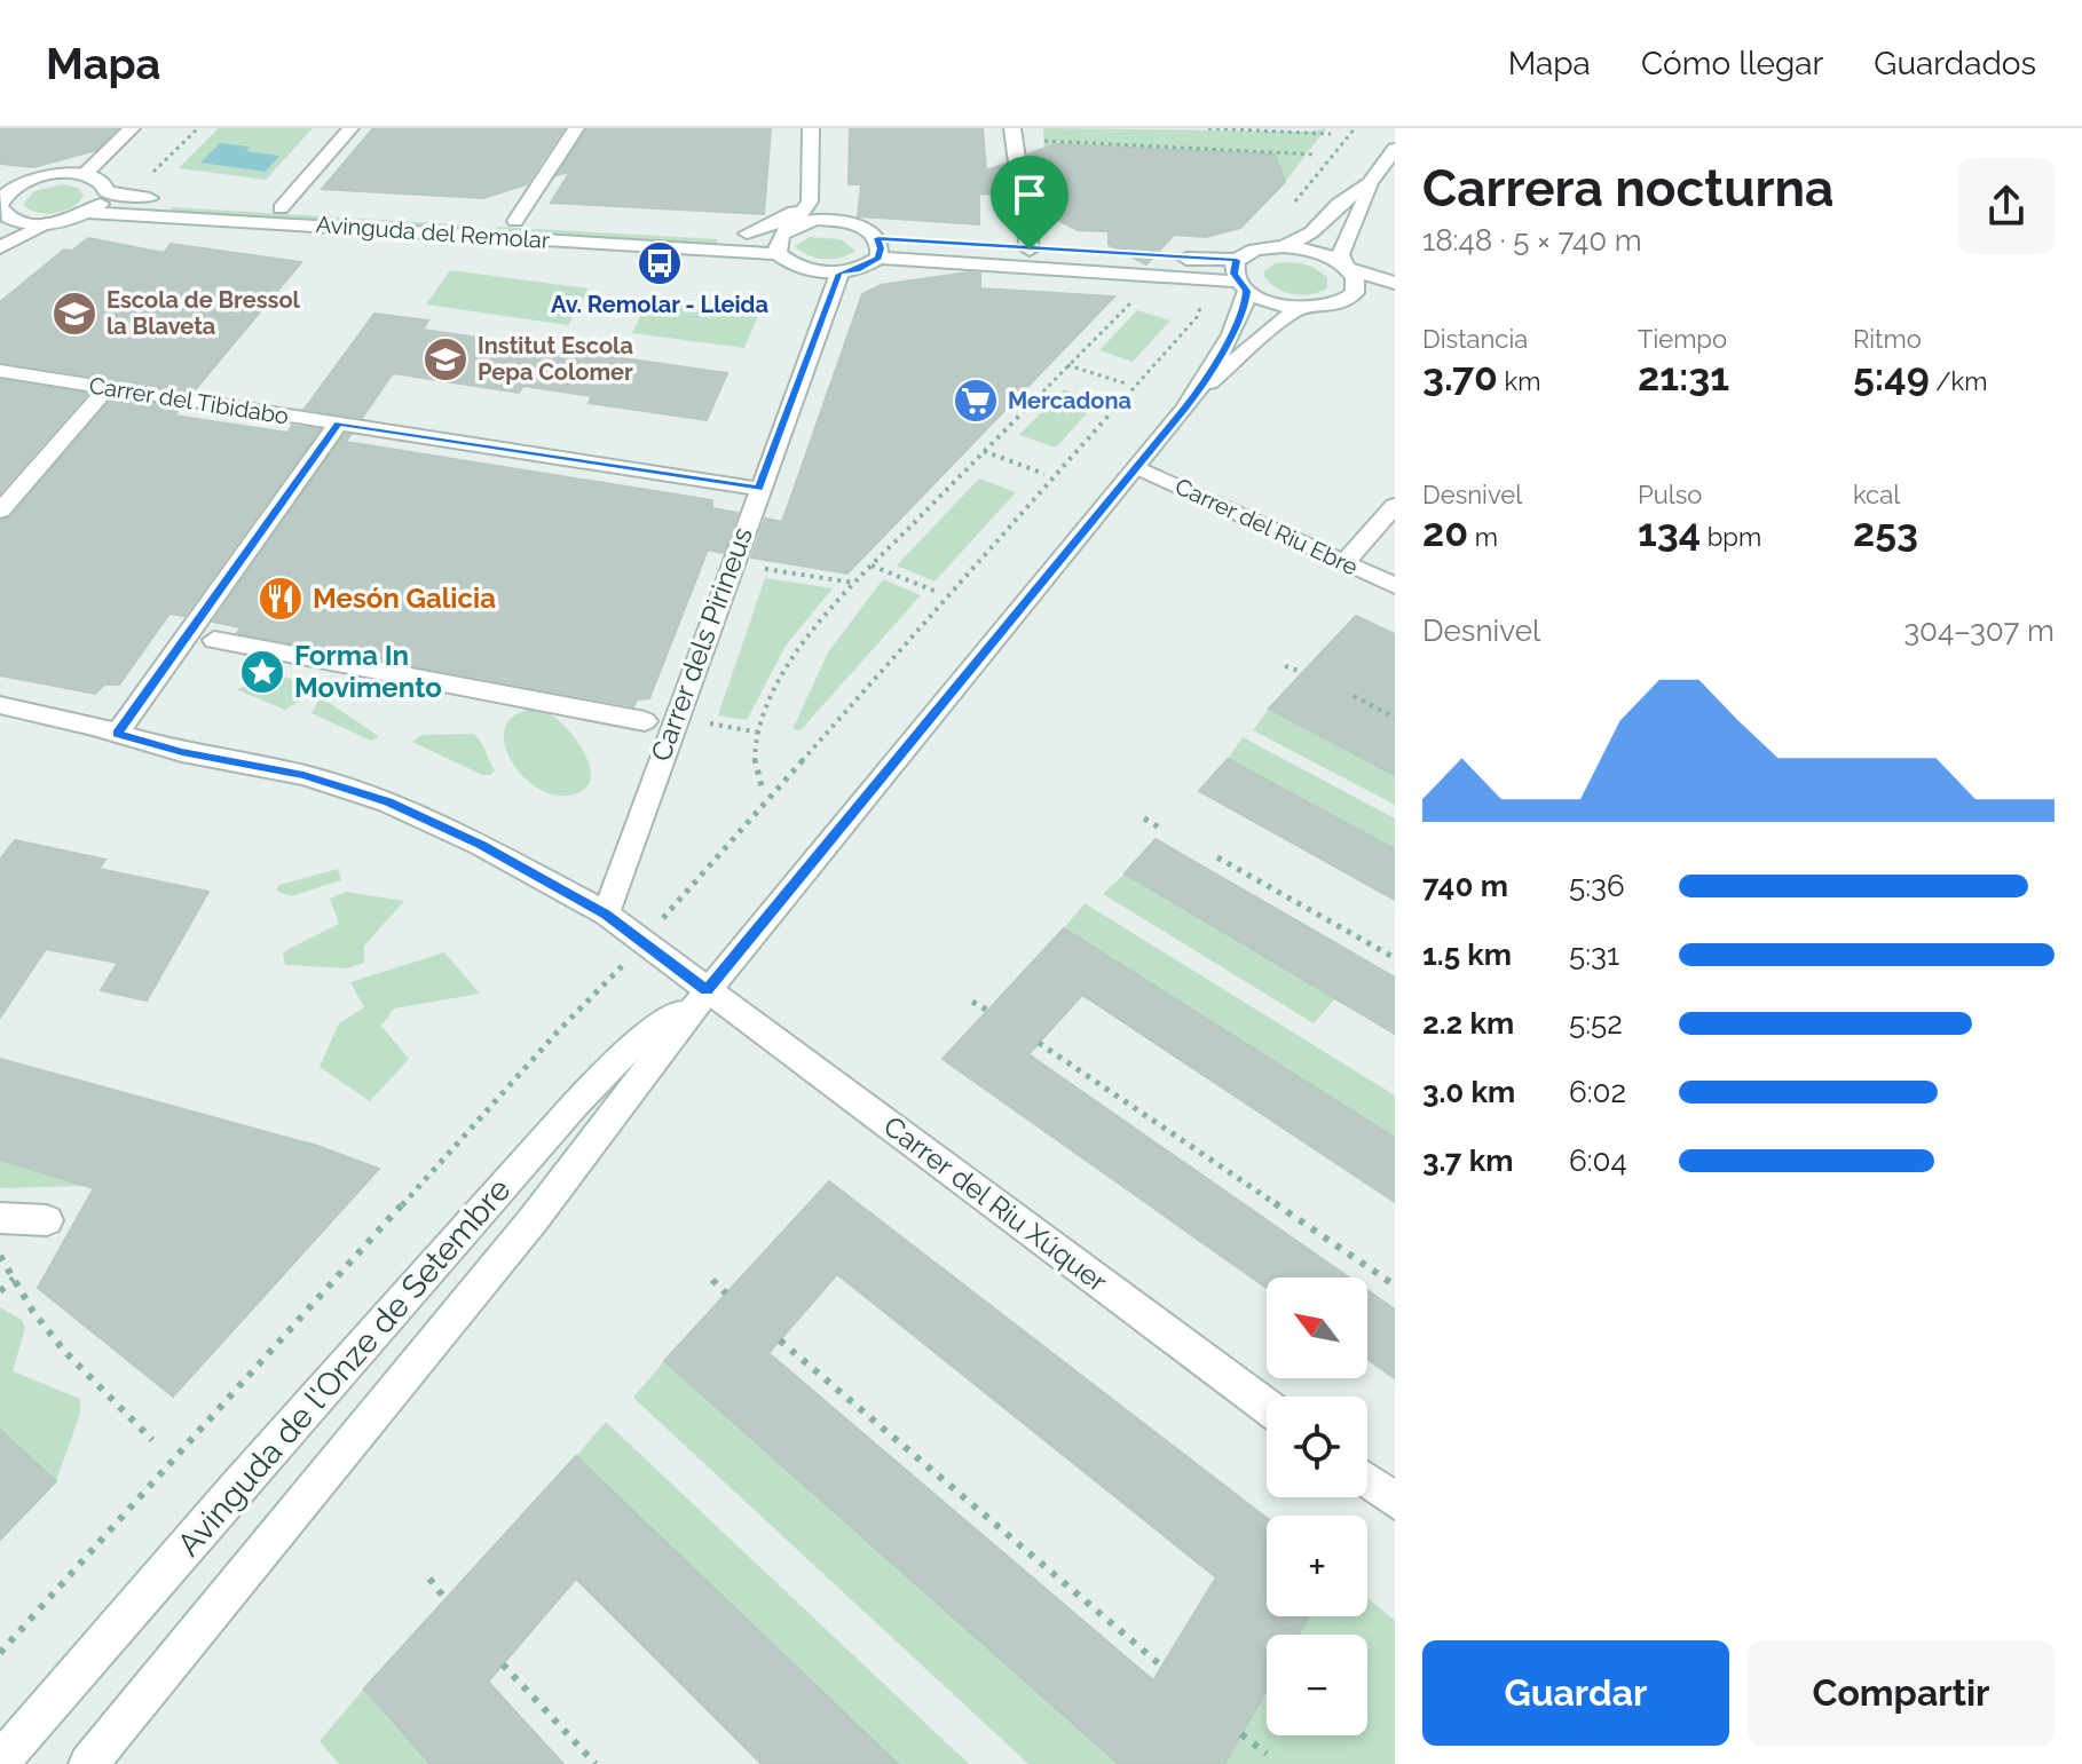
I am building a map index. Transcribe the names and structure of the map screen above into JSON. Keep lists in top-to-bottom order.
{
  "streets": {
    "street": [
      "Avinguda del Remolar",
      "Carrer del Tibidabo",
      "Carrer del Riu Ebre",
      "Carrer dels Pirineus",
      "Carrer del Riu Xúquer",
      "Avinguda de l'Onze de Setembre"
    ]
  },
  "crossings": [
    ["Carrer del Tibidabo", "Carrer dels Pirineus"],
    ["Carrer del Riu Ebre", "Avinguda de l'Onze de Setembre"],
    ["Carrer dels Pirineus", "Carrer del Riu Xúquer"],
    ["Carrer del Riu Xúquer", "Avinguda de l'Onze de Setembre"]
  ],
  "places": {
    "bus stop": ["Av. Remolar - Lleida"],
    "school or university": ["Escola de Bressol la Blaveta", "Institut Escola Pepa Colomer"],
    "supermarket": ["Mercadona"],
    "restaurant": ["Mesón Galicia"],
    "place": ["Forma In Movimento"]
  },
  "north": "top left",
  "page": {
    "header": "Mapa",
    "nav": ["Mapa", "Cómo llegar", "Guardados"],
    "heading": ["Carrera nocturna", "18:48 · 5 × 740 m"],
    "stats": [
      ["Distancia", "3.70 km"],
      ["Tiempo", "21:31"],
      ["Ritmo", "5:49 /km"],
      ["Desnivel", "20 m"],
      ["Pulso", "134 bpm"],
      ["kcal", "253"]
    ],
    "chart": ["Desnivel", "304–307 m"],
    "list": [
      {
        "name": "740 m",
        "note": "5:36"
      },
      {
        "name": "1.5 km",
        "note": "5:31"
      },
      {
        "name": "2.2 km",
        "note": "5:52"
      },
      {
        "name": "3.0 km",
        "note": "6:02"
      },
      {
        "name": "3.7 km",
        "note": "6:04"
      }
    ],
    "map_buttons": ["+", "−"],
    "buttons": ["Guardar", "Compartir"]
  }
}
